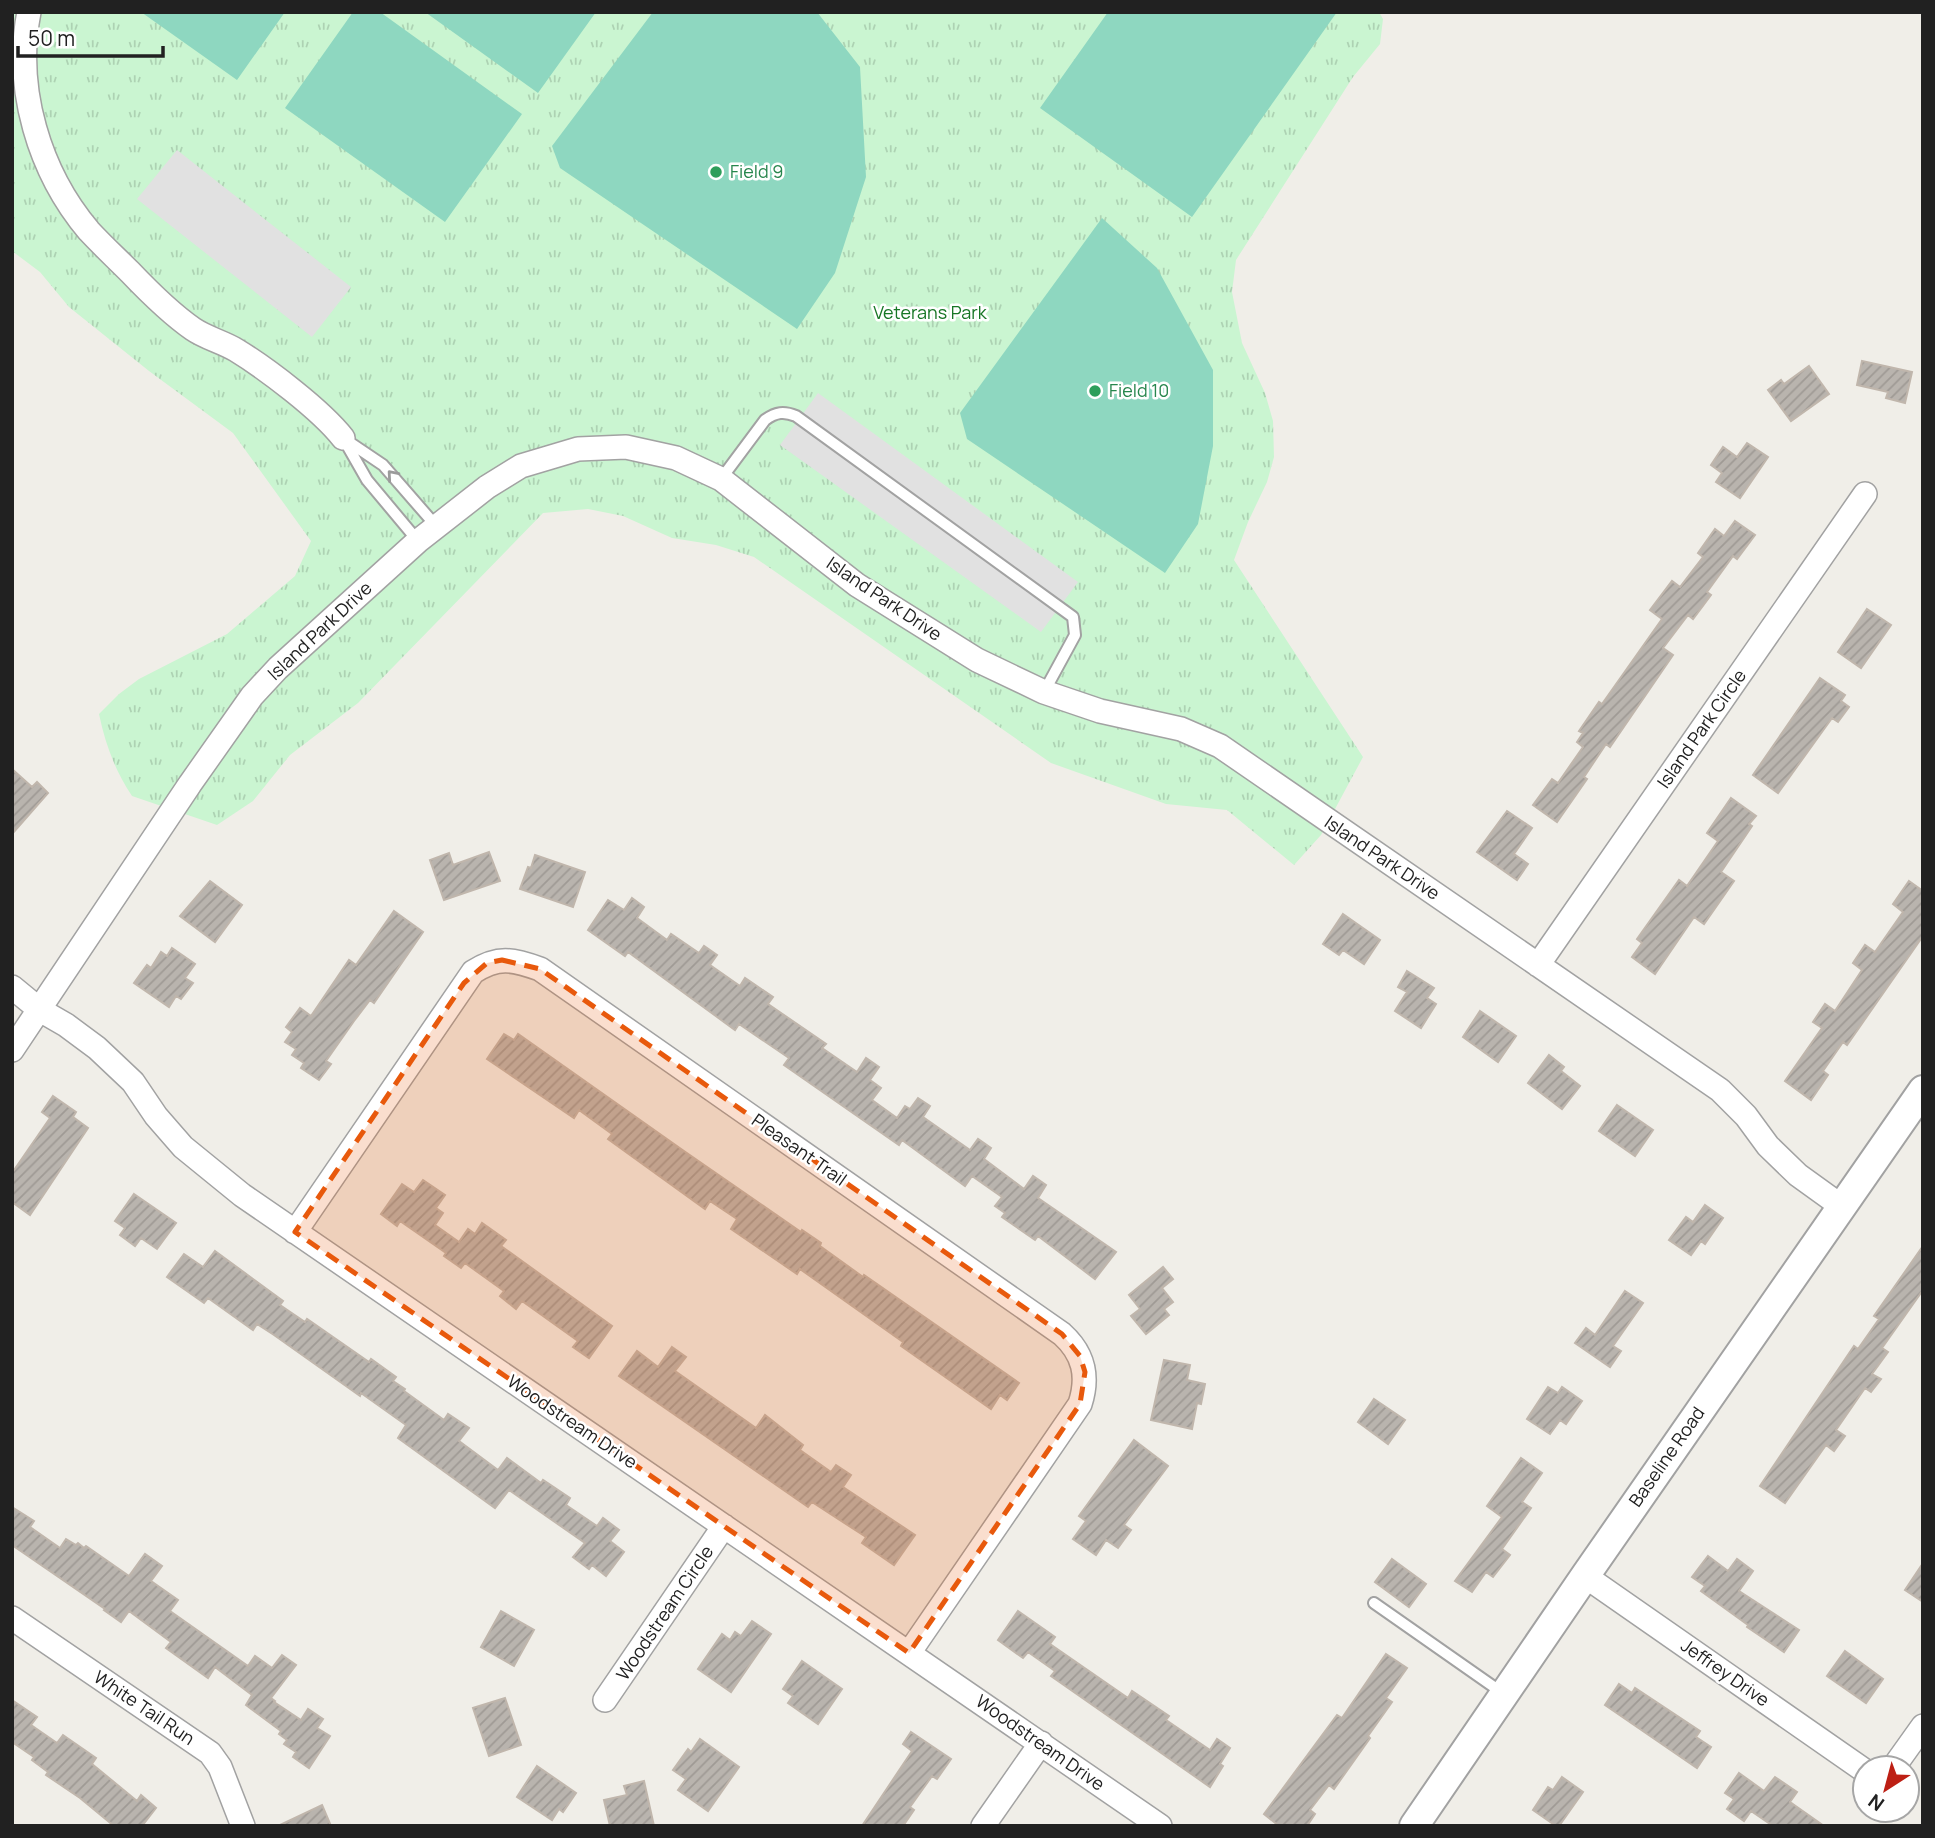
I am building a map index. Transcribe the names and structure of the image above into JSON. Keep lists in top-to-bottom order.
{
  "streets": {
    "street": [
      "Island Park Drive",
      "Island Park Circle",
      "Pleasant Trail",
      "Woodstream Drive",
      "Baseline Road",
      "Woodstream Circle",
      "Jeffrey Drive",
      "White Tail Run"
    ]
  },
  "crossings": [
    ["Island Park Drive", "Island Park Circle"],
    ["Island Park Drive", "Woodstream Drive"],
    ["Island Park Drive", "Baseline Road"],
    ["Pleasant Trail", "Woodstream Drive"],
    ["Woodstream Drive", "Woodstream Circle"],
    ["Baseline Road", "Jeffrey Drive"]
  ],
  "parks": ["Veterans Park"],
  "places": ["Field 9", "Field 10"],
  "scale_bar": "50 m",
  "north": "bottom left"
}
